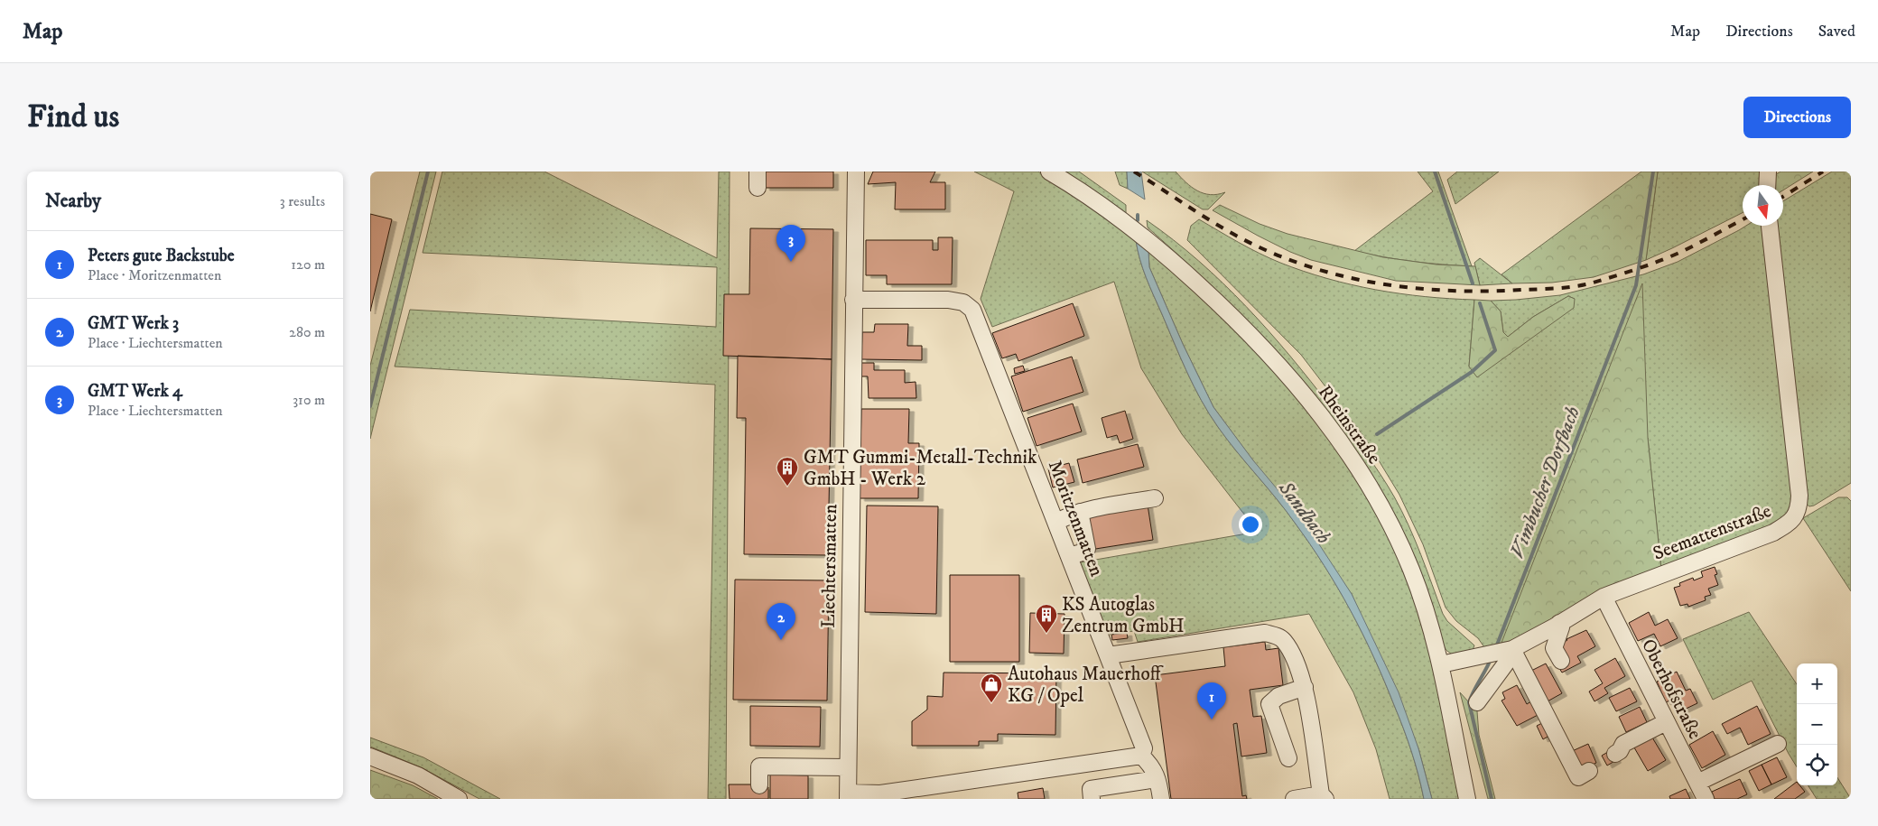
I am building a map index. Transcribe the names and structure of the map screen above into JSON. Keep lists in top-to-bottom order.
{
  "streets": {
    "street": [
      "Rheinstraße",
      "Moritzenmatten",
      "Seemattenstraße",
      "Liechtersmatten",
      "Oberhofstraße"
    ]
  },
  "crossings": [
    ["Rheinstraße", "Seemattenstraße"],
    ["Moritzenmatten", "Liechtersmatten"],
    ["Seemattenstraße", "Oberhofstraße"]
  ],
  "water": ["Vimbucher Dorfbach", "Sandbach"],
  "places": {
    "building": ["GMT Gummi-Metall-Technik GmbH - Werk 2", "KS Autoglas Zentrum GmbH"],
    "shop": ["Autohaus Mauerhoff KG / Opel"]
  },
  "north": "bottom",
  "page": {
    "header": "Map",
    "nav": ["Map", "Directions", "Saved"],
    "buttons": "Directions",
    "title": "Find us",
    "heading": ["Nearby", "3 results"],
    "pins": ["3", "2", "1"],
    "list": [
      {
        "mark": "1",
        "name": "Peters gute Backstube",
        "note": "Place · Moritzenmatten",
        "value": "120 m"
      },
      {
        "mark": "2",
        "name": "GMT Werk 3",
        "note": "Place · Liechtersmatten",
        "value": "280 m"
      },
      {
        "mark": "3",
        "name": "GMT Werk 4",
        "note": "Place · Liechtersmatten",
        "value": "310 m"
      }
    ],
    "map_buttons": ["+", "−"]
  }
}
